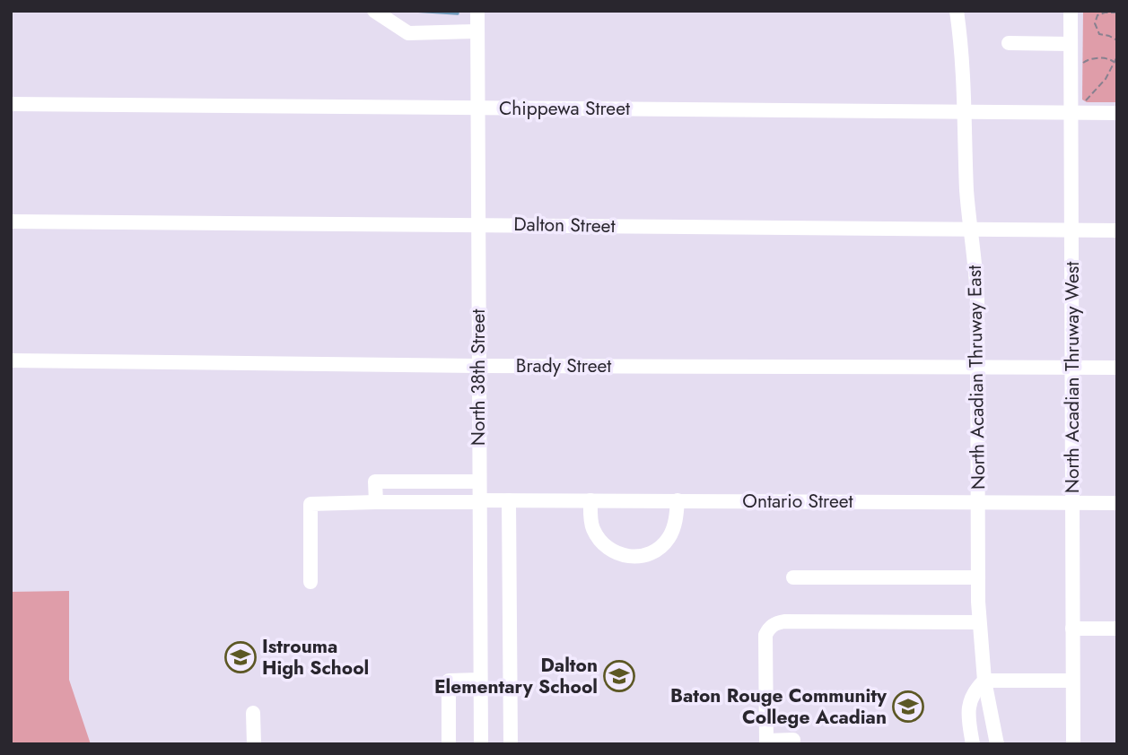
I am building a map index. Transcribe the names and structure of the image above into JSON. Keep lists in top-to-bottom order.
{
  "streets": {
    "street": [
      "Chippewa Street",
      "Dalton Street",
      "Brady Street",
      "North 38th Street",
      "North Acadian Thruway East",
      "North Acadian Thruway West",
      "Ontario Street"
    ]
  },
  "crossings": [
    ["Chippewa Street", "North 38th Street"],
    ["Chippewa Street", "North Acadian Thruway East"],
    ["Chippewa Street", "North Acadian Thruway West"],
    ["Dalton Street", "North 38th Street"],
    ["Dalton Street", "North Acadian Thruway East"],
    ["Dalton Street", "North Acadian Thruway West"],
    ["Brady Street", "North 38th Street"],
    ["Brady Street", "North Acadian Thruway East"],
    ["Brady Street", "North Acadian Thruway West"],
    ["North 38th Street", "Ontario Street"],
    ["North Acadian Thruway East", "Ontario Street"],
    ["North Acadian Thruway West", "Ontario Street"]
  ],
  "places": {
    "school or university": ["Istrouma High School", "Dalton Elementary School", "Baton Rouge Community College Acadian"]
  }
}
